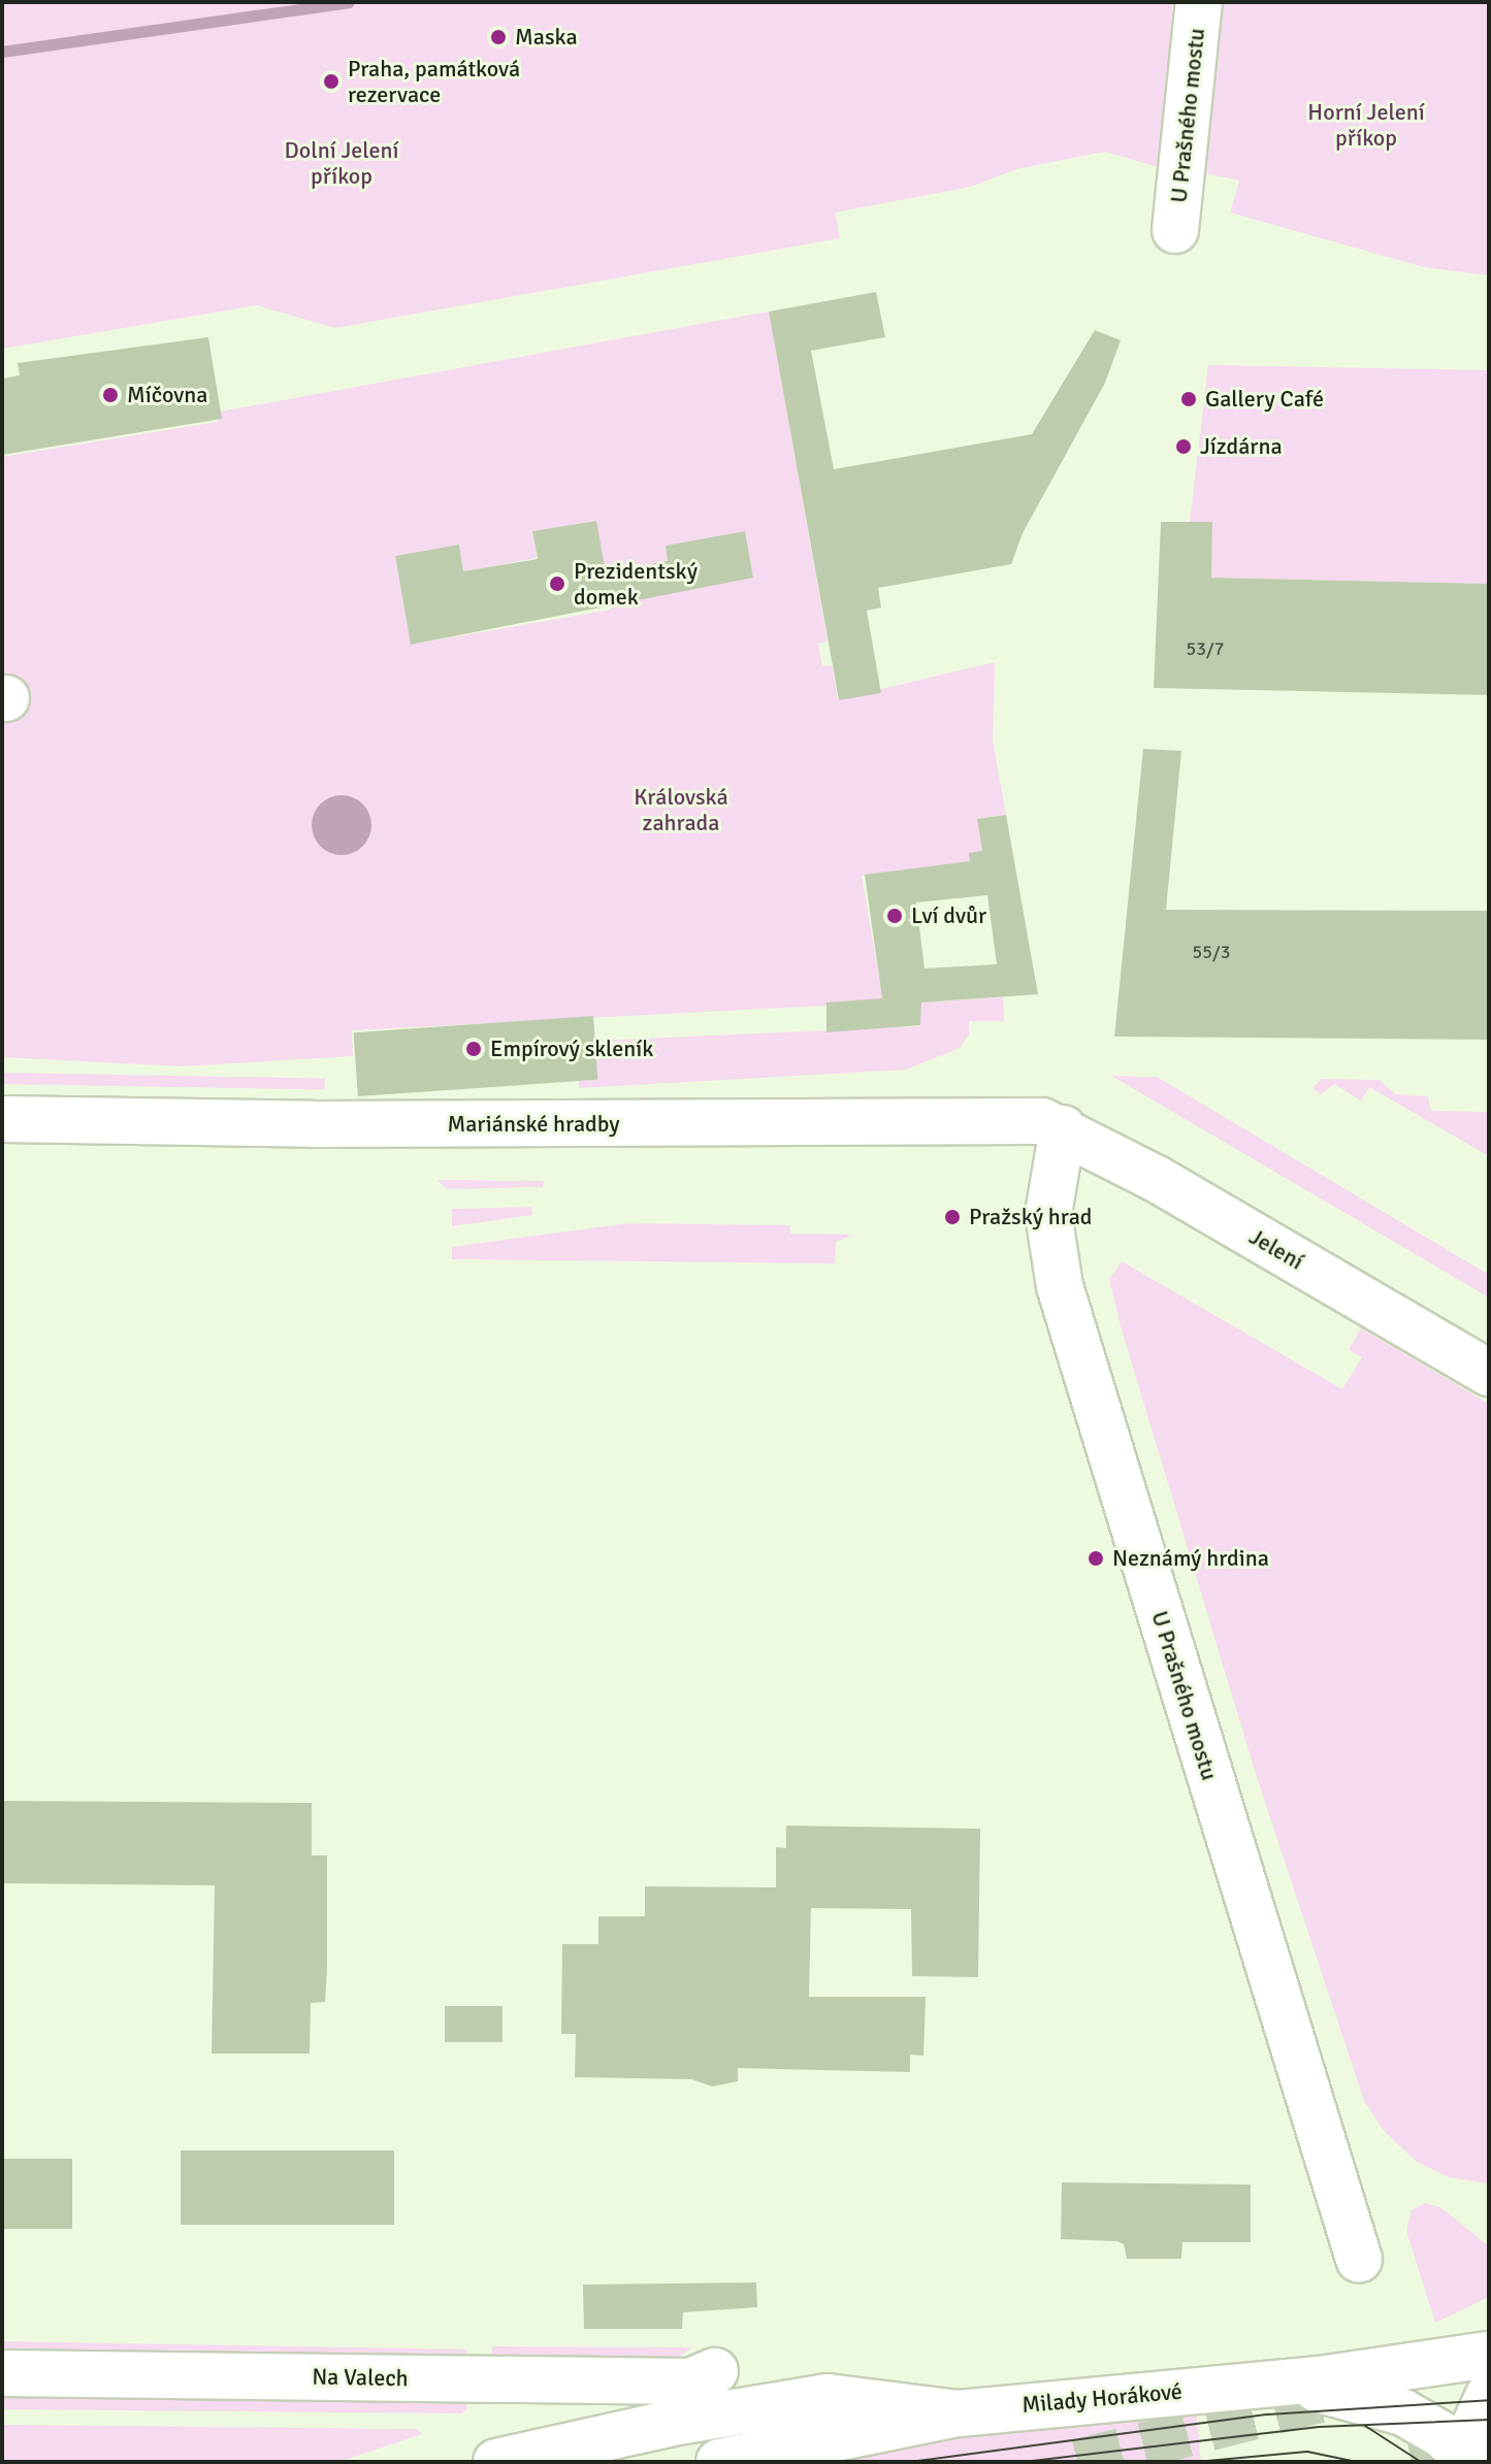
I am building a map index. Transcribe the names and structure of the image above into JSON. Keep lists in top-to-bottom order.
{
  "streets": {
    "main road": [
      "U Prašného mostu",
      "Mariánské hradby",
      "Jelení",
      "Na Valech",
      "Milady Horákové"
    ]
  },
  "crossings": [
    ["U Prašného mostu", "Mariánské hradby"],
    ["U Prašného mostu", "Jelení"],
    ["Mariánské hradby", "Jelení"]
  ],
  "parks": ["Horní Jelení příkop", "Dolní Jelení příkop", "Královská zahrada"],
  "places": [
    "Maska",
    "Praha, památková rezervace",
    "Míčovna",
    "Gallery Café",
    "Jízdárna",
    "Prezidentský domek",
    "Lví dvůr",
    "Empírový skleník",
    "Pražský hrad",
    "Neznámý hrdina"
  ],
  "house_numbers": ["53/7", "55/3"]
}
